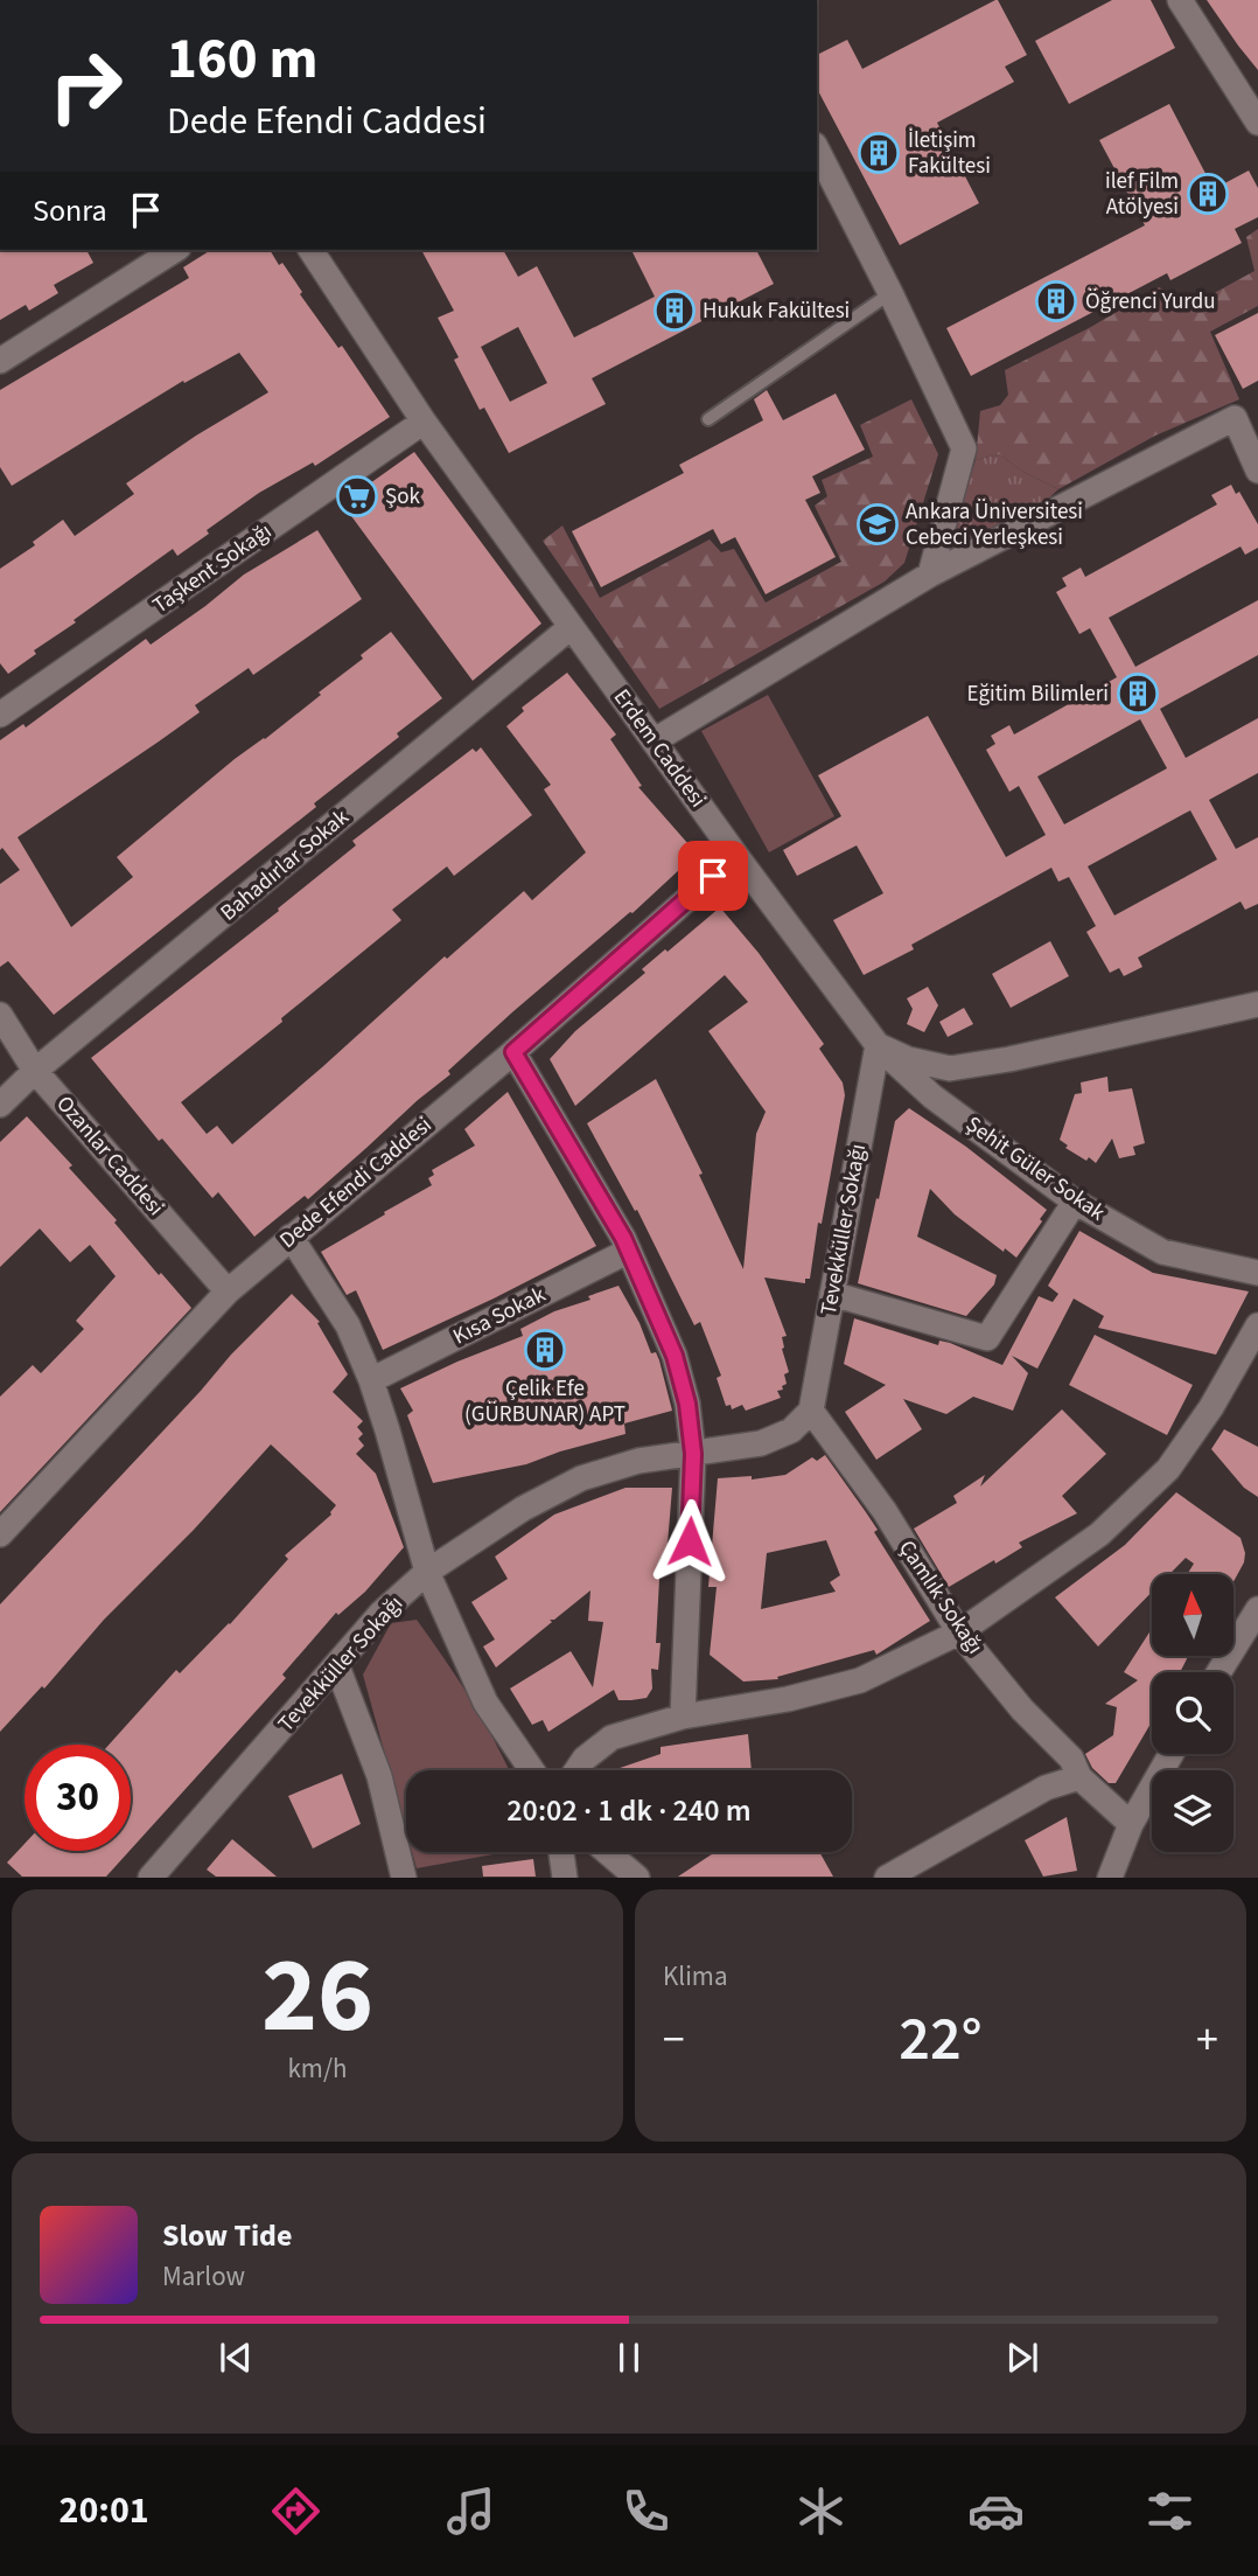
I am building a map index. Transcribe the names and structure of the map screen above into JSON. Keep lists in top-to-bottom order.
{
  "streets": {
    "street": [
      "Taşkent Sokağı",
      "Erdem Caddesi",
      "Bahadırlar Sokak",
      "Ozanlar Caddesi",
      "Şehit Güler Sokak",
      "Dede Efendi Caddesi",
      "Tevekküller Sokağı",
      "Kısa Sokak",
      "Çamlık Sokağı"
    ]
  },
  "crossings": [
    ["Taşkent Sokağı", "Erdem Caddesi"],
    ["Erdem Caddesi", "Bahadırlar Sokak"],
    ["Erdem Caddesi", "Şehit Güler Sokak"],
    ["Erdem Caddesi", "Dede Efendi Caddesi"],
    ["Erdem Caddesi", "Tevekküller Sokağı"],
    ["Bahadırlar Sokak", "Ozanlar Caddesi"],
    ["Ozanlar Caddesi", "Dede Efendi Caddesi"],
    ["Şehit Güler Sokak", "Tevekküller Sokağı"],
    ["Tevekküller Sokağı", "Çamlık Sokağı"]
  ],
  "places": {
    "building": [
      "İletişim Fakültesi",
      "ilef Film Atölyesi",
      "Öğrenci Yurdu",
      "Hukuk Fakültesi",
      "Eğitim Bilimleri",
      "Çelik Efe (GÜRBUNAR) APT"
    ],
    "supermarket": ["Şok"],
    "school or university": ["Ankara Üniversitesi Cebeci Yerleşkesi"]
  },
  "north": "top",
  "page": {
    "turn": ["160 m", "Dede Efendi Caddesi"],
    "then": "Sonra",
    "limit": "30",
    "trip": "20:02 · 1 dk · 240 m",
    "tile": [
      ["26", "km/h"],
      "Klima"
    ],
    "heat": ["−", "22°", "+"],
    "song": ["Slow Tide", "Marlow"],
    "tabs": "20:01"
  }
}
